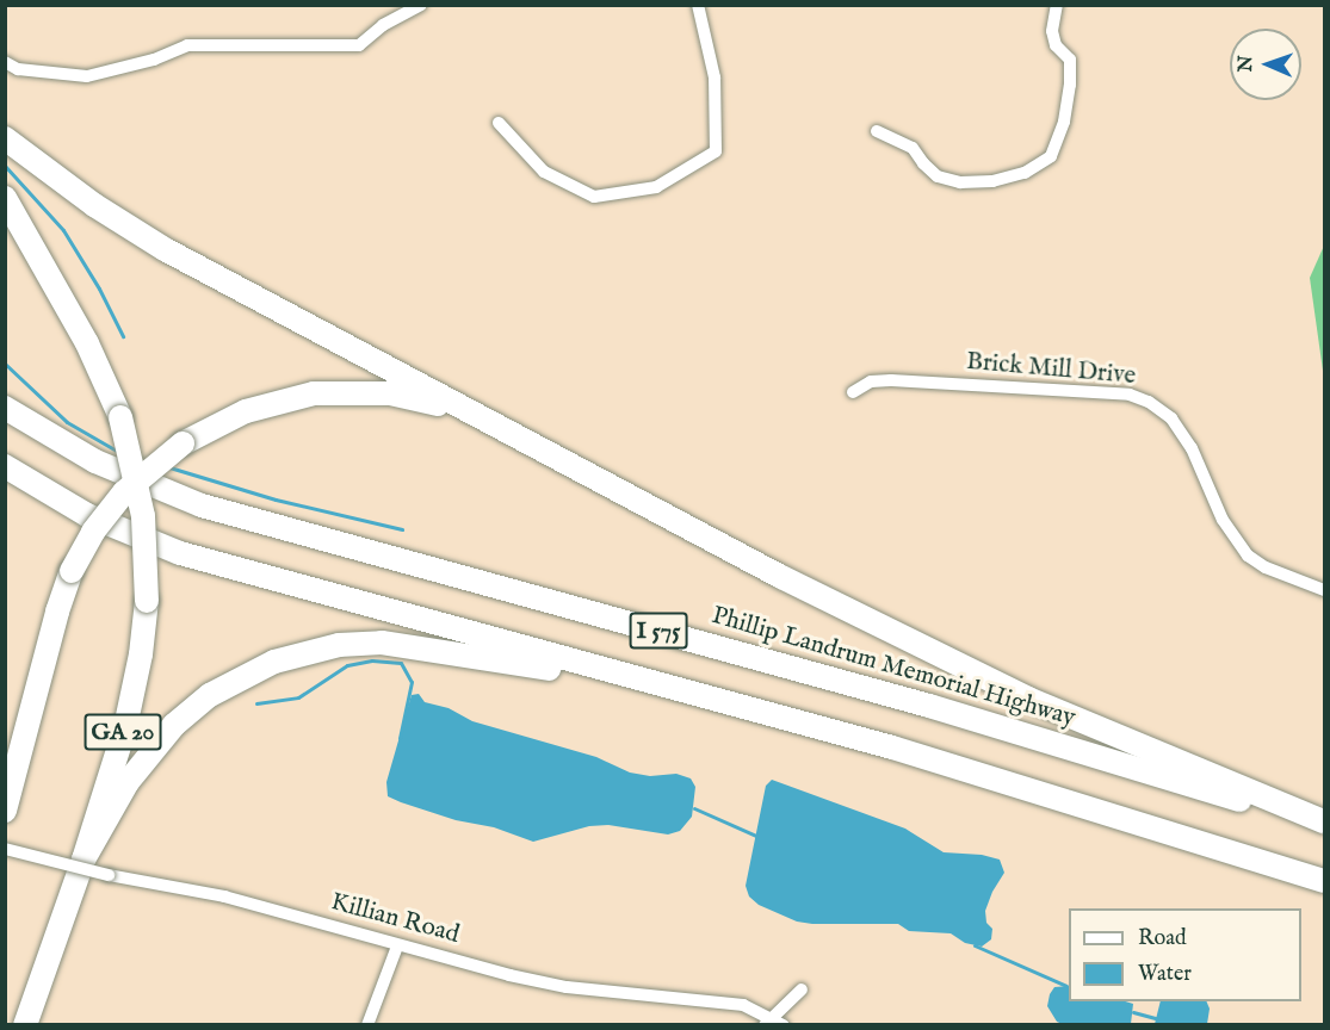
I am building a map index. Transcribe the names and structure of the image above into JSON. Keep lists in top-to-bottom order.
{
  "streets": {
    "highway": ["I 575", "Phillip Landrum Memorial Highway", "GA 20"],
    "street": ["Brick Mill Drive", "Killian Road"]
  },
  "legend": ["Road", "Water"],
  "north": "left"
}
